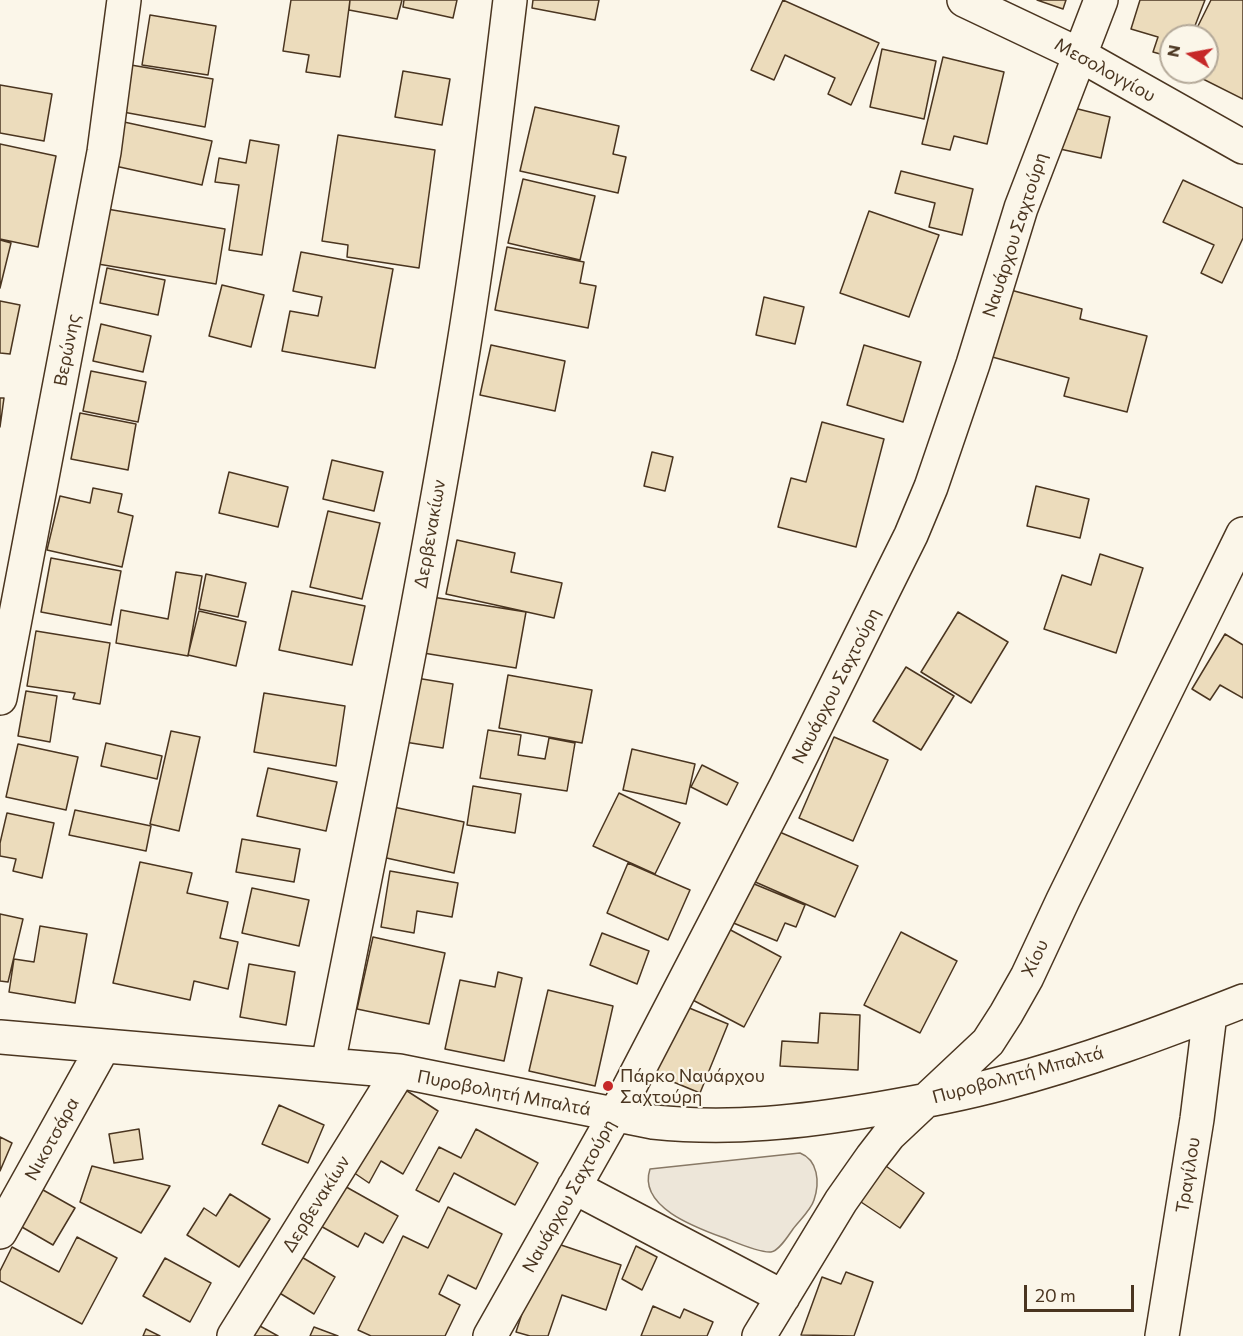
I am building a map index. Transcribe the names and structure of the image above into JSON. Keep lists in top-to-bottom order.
{
  "streets": {
    "street": [
      "Μεσολογγίου",
      "Ναυάρχου Σαχτούρη",
      "Βερώνης",
      "Δερβενακίων",
      "Χίου",
      "Πυροβολητή Μπαλτά",
      "Νικοτσάρα",
      "Τραγίλου"
    ]
  },
  "crossings": [
    ["Μεσολογγίου", "Ναυάρχου Σαχτούρη"],
    ["Ναυάρχου Σαχτούρη", "Πυροβολητή Μπαλτά"],
    ["Δερβενακίων", "Πυροβολητή Μπαλτά"],
    ["Χίου", "Πυροβολητή Μπαλτά"],
    ["Πυροβολητή Μπαλτά", "Νικοτσάρα"],
    ["Πυροβολητή Μπαλτά", "Τραγίλου"]
  ],
  "places": ["Πάρκο Ναυάρχου Σαχτούρη"],
  "scale_bar": "20 m",
  "north": "left"
}
